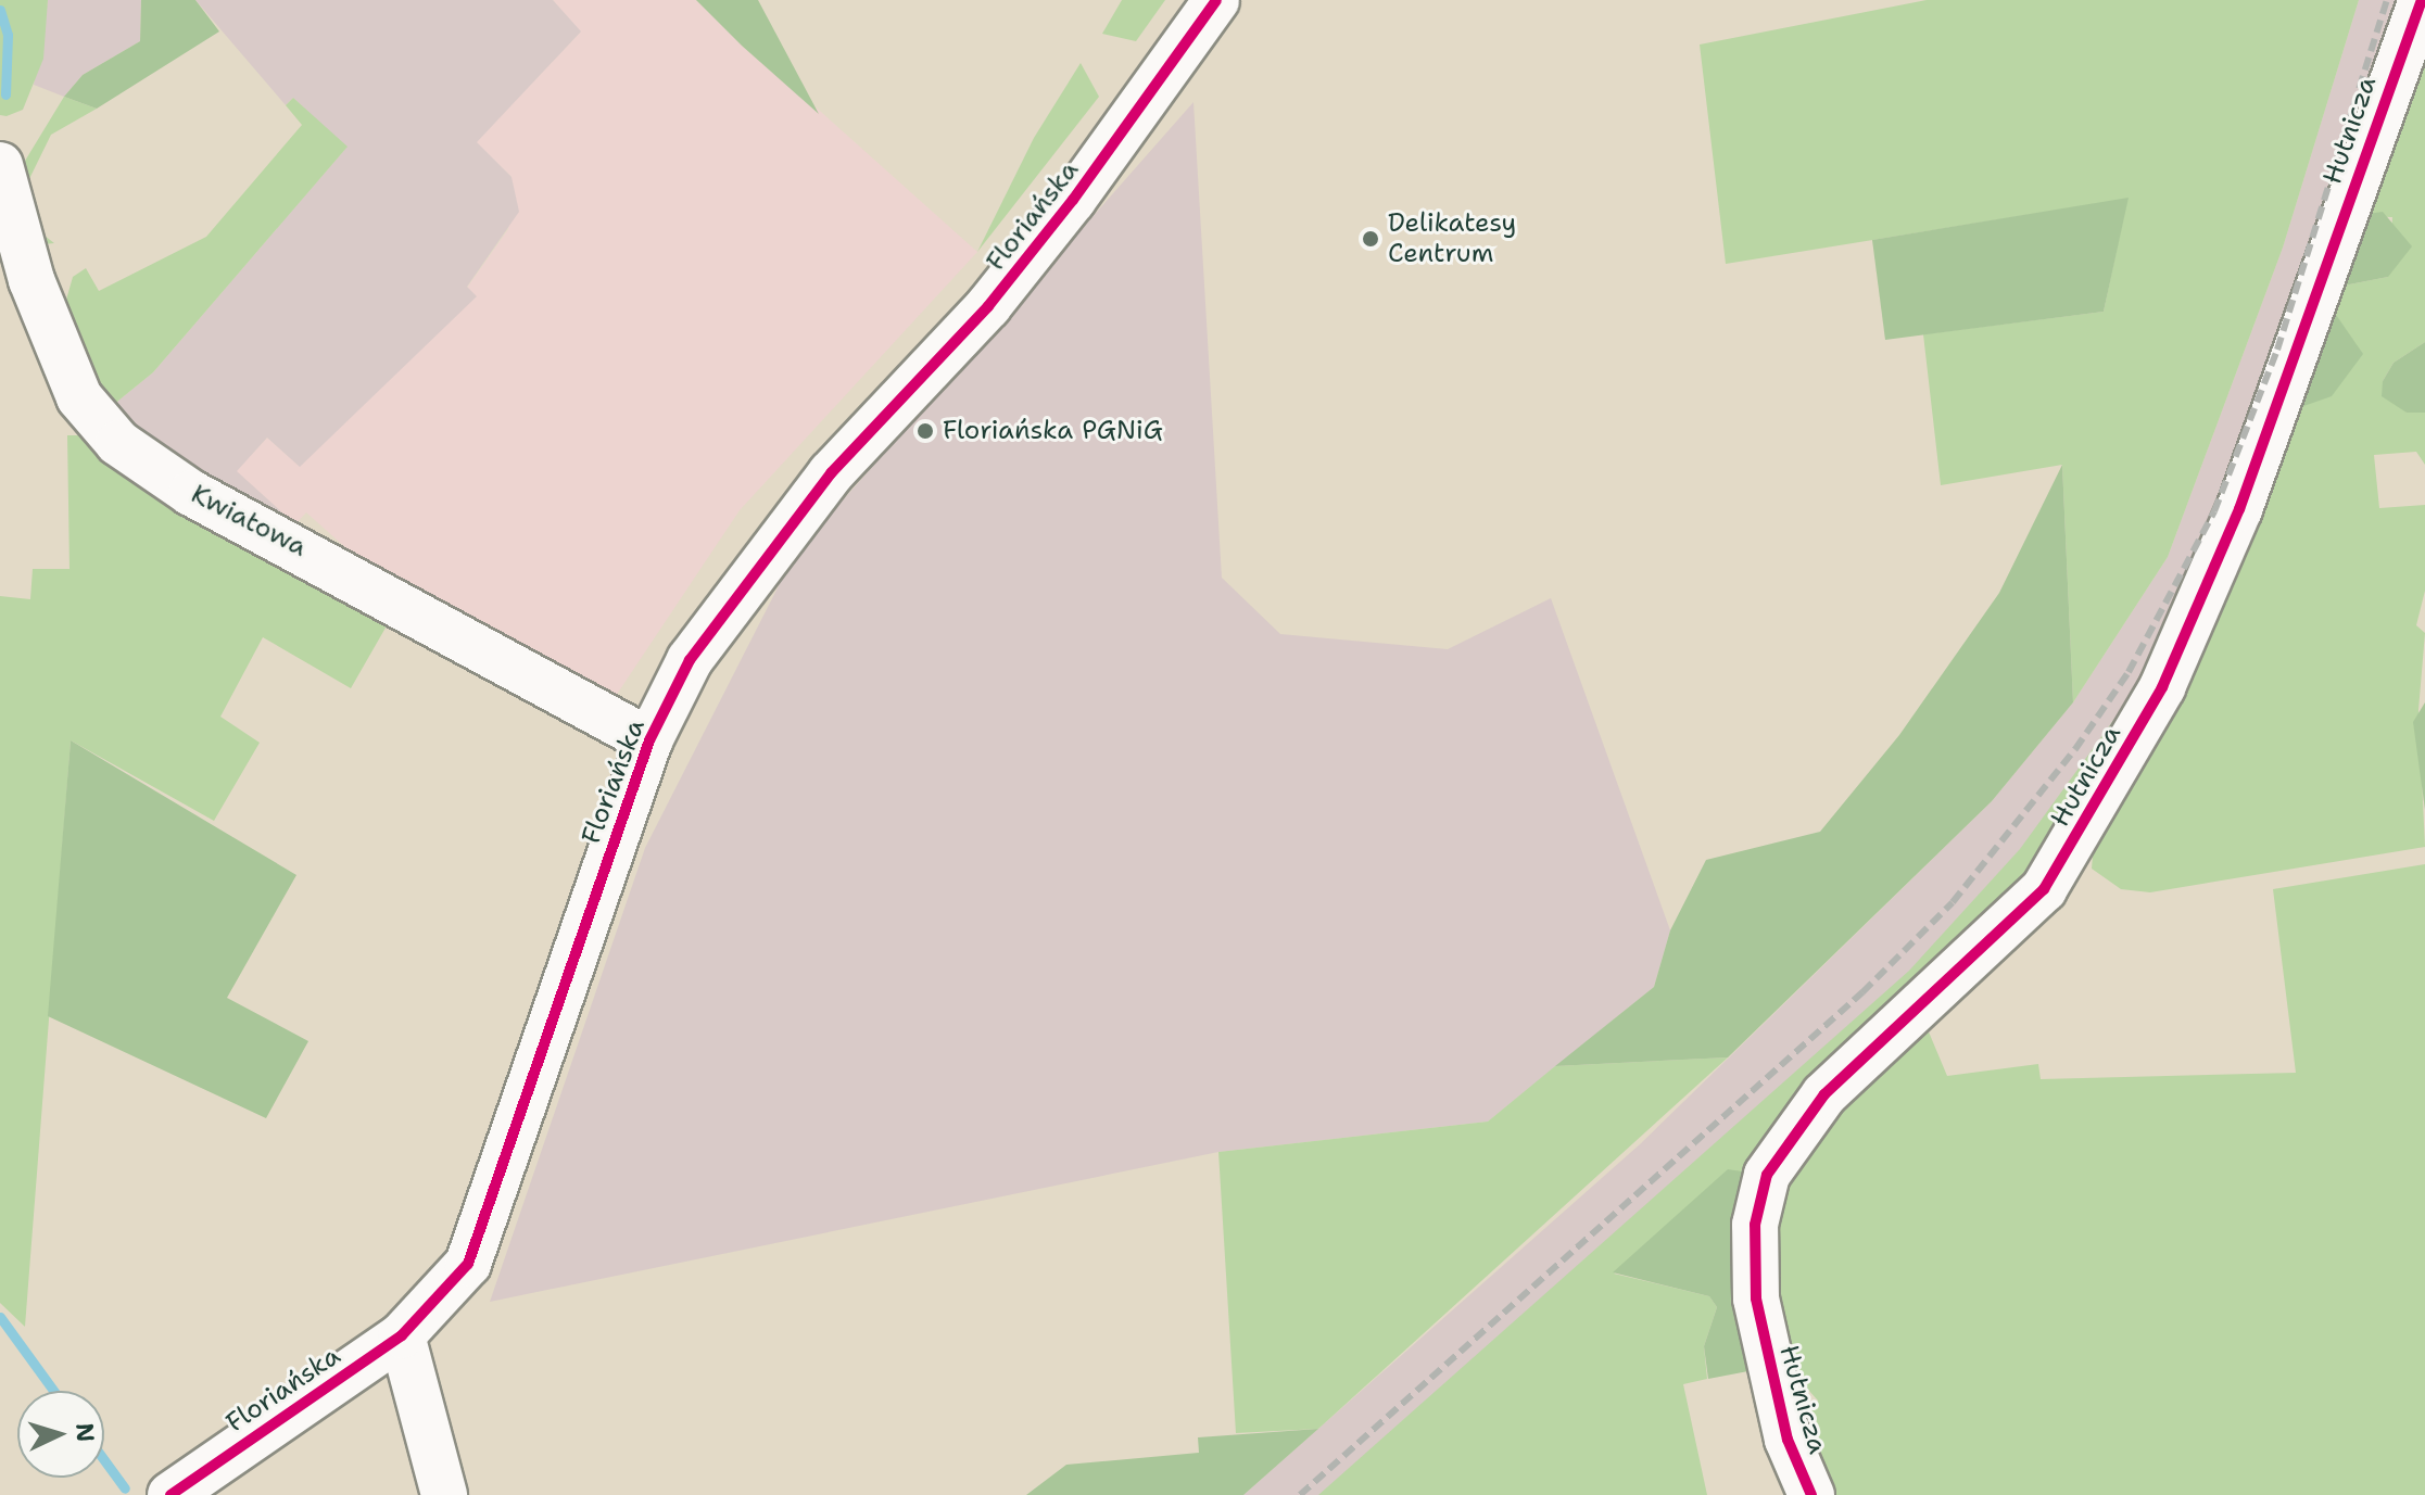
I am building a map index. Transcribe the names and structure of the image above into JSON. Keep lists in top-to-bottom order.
{
  "streets": {
    "street": ["Hutnicza", "Floriańska", "Kwiatowa"]
  },
  "crossings": [
    ["Floriańska", "Kwiatowa"]
  ],
  "places": ["Delikatesy Centrum", "Floriańska PGNiG"],
  "north": "right"
}
